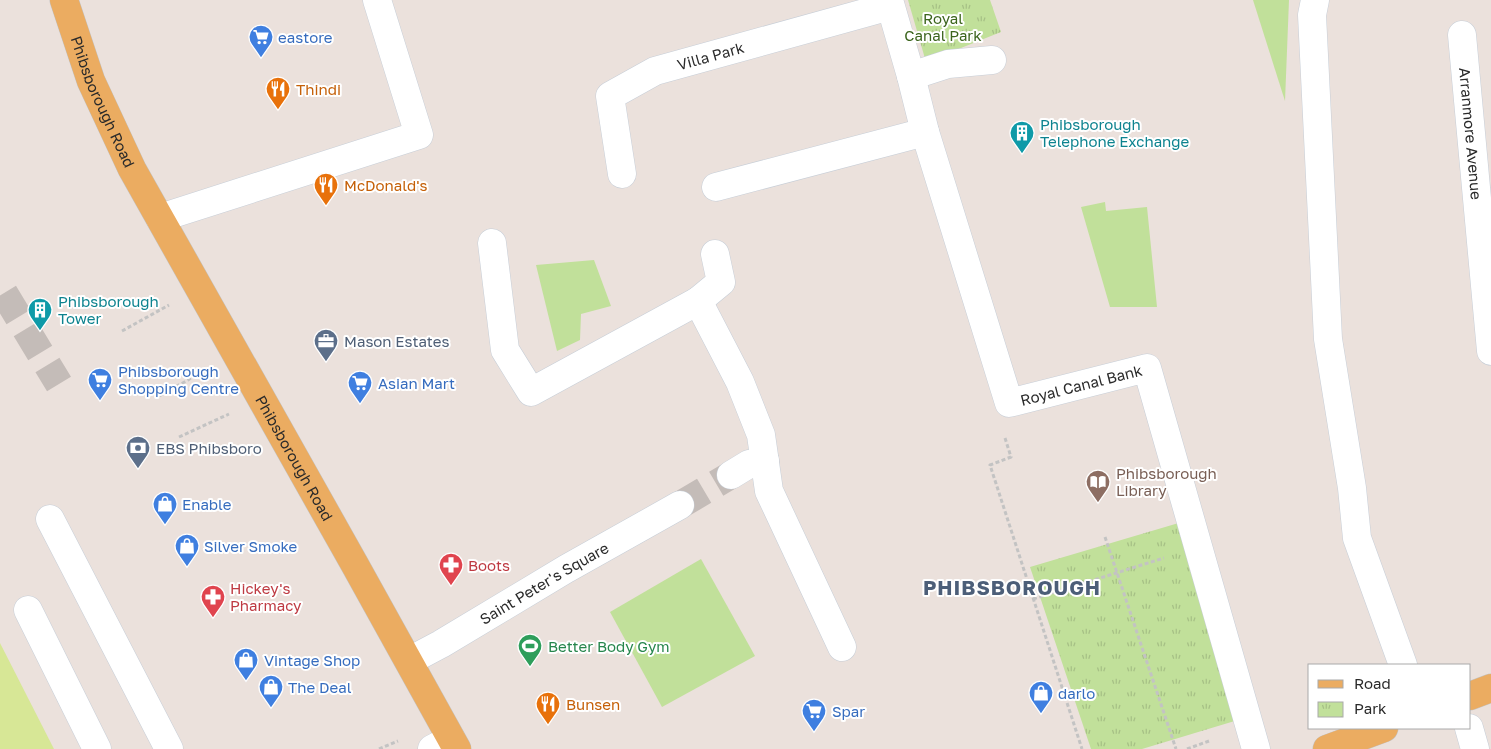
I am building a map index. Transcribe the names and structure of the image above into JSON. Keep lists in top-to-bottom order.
{
  "streets": {
    "main road": ["Phibsborough Road"],
    "street": [
      "Villa Park",
      "Arranmore Avenue",
      "Royal Canal Bank",
      "Saint Peter's Square"
    ]
  },
  "crossings": [
    ["Villa Park", "Royal Canal Bank"],
    ["Phibsborough Road", "Saint Peter's Square"]
  ],
  "districts": ["PHIBSBOROUGH"],
  "parks": ["Royal Canal Park"],
  "places": {
    "supermarket": [
      "eastore",
      "Phibsborough Shopping Centre",
      "Asian Mart",
      "Spar"
    ],
    "restaurant": ["Thindi", "McDonald's", "Bunsen"],
    "building": ["Phibsborough Telephone Exchange", "Phibsborough Tower"],
    "office": ["Mason Estates"],
    "bank": ["EBS Phibsboro"],
    "library": ["Phibsborough Library"],
    "shop": [
      "Enable",
      "Silver Smoke",
      "Vintage Shop",
      "The Deal",
      "darlo"
    ],
    "pharmacy": ["Boots", "Hickey's Pharmacy"],
    "sports": ["Better Body Gym"]
  },
  "legend": ["Road", "Park"]
}
